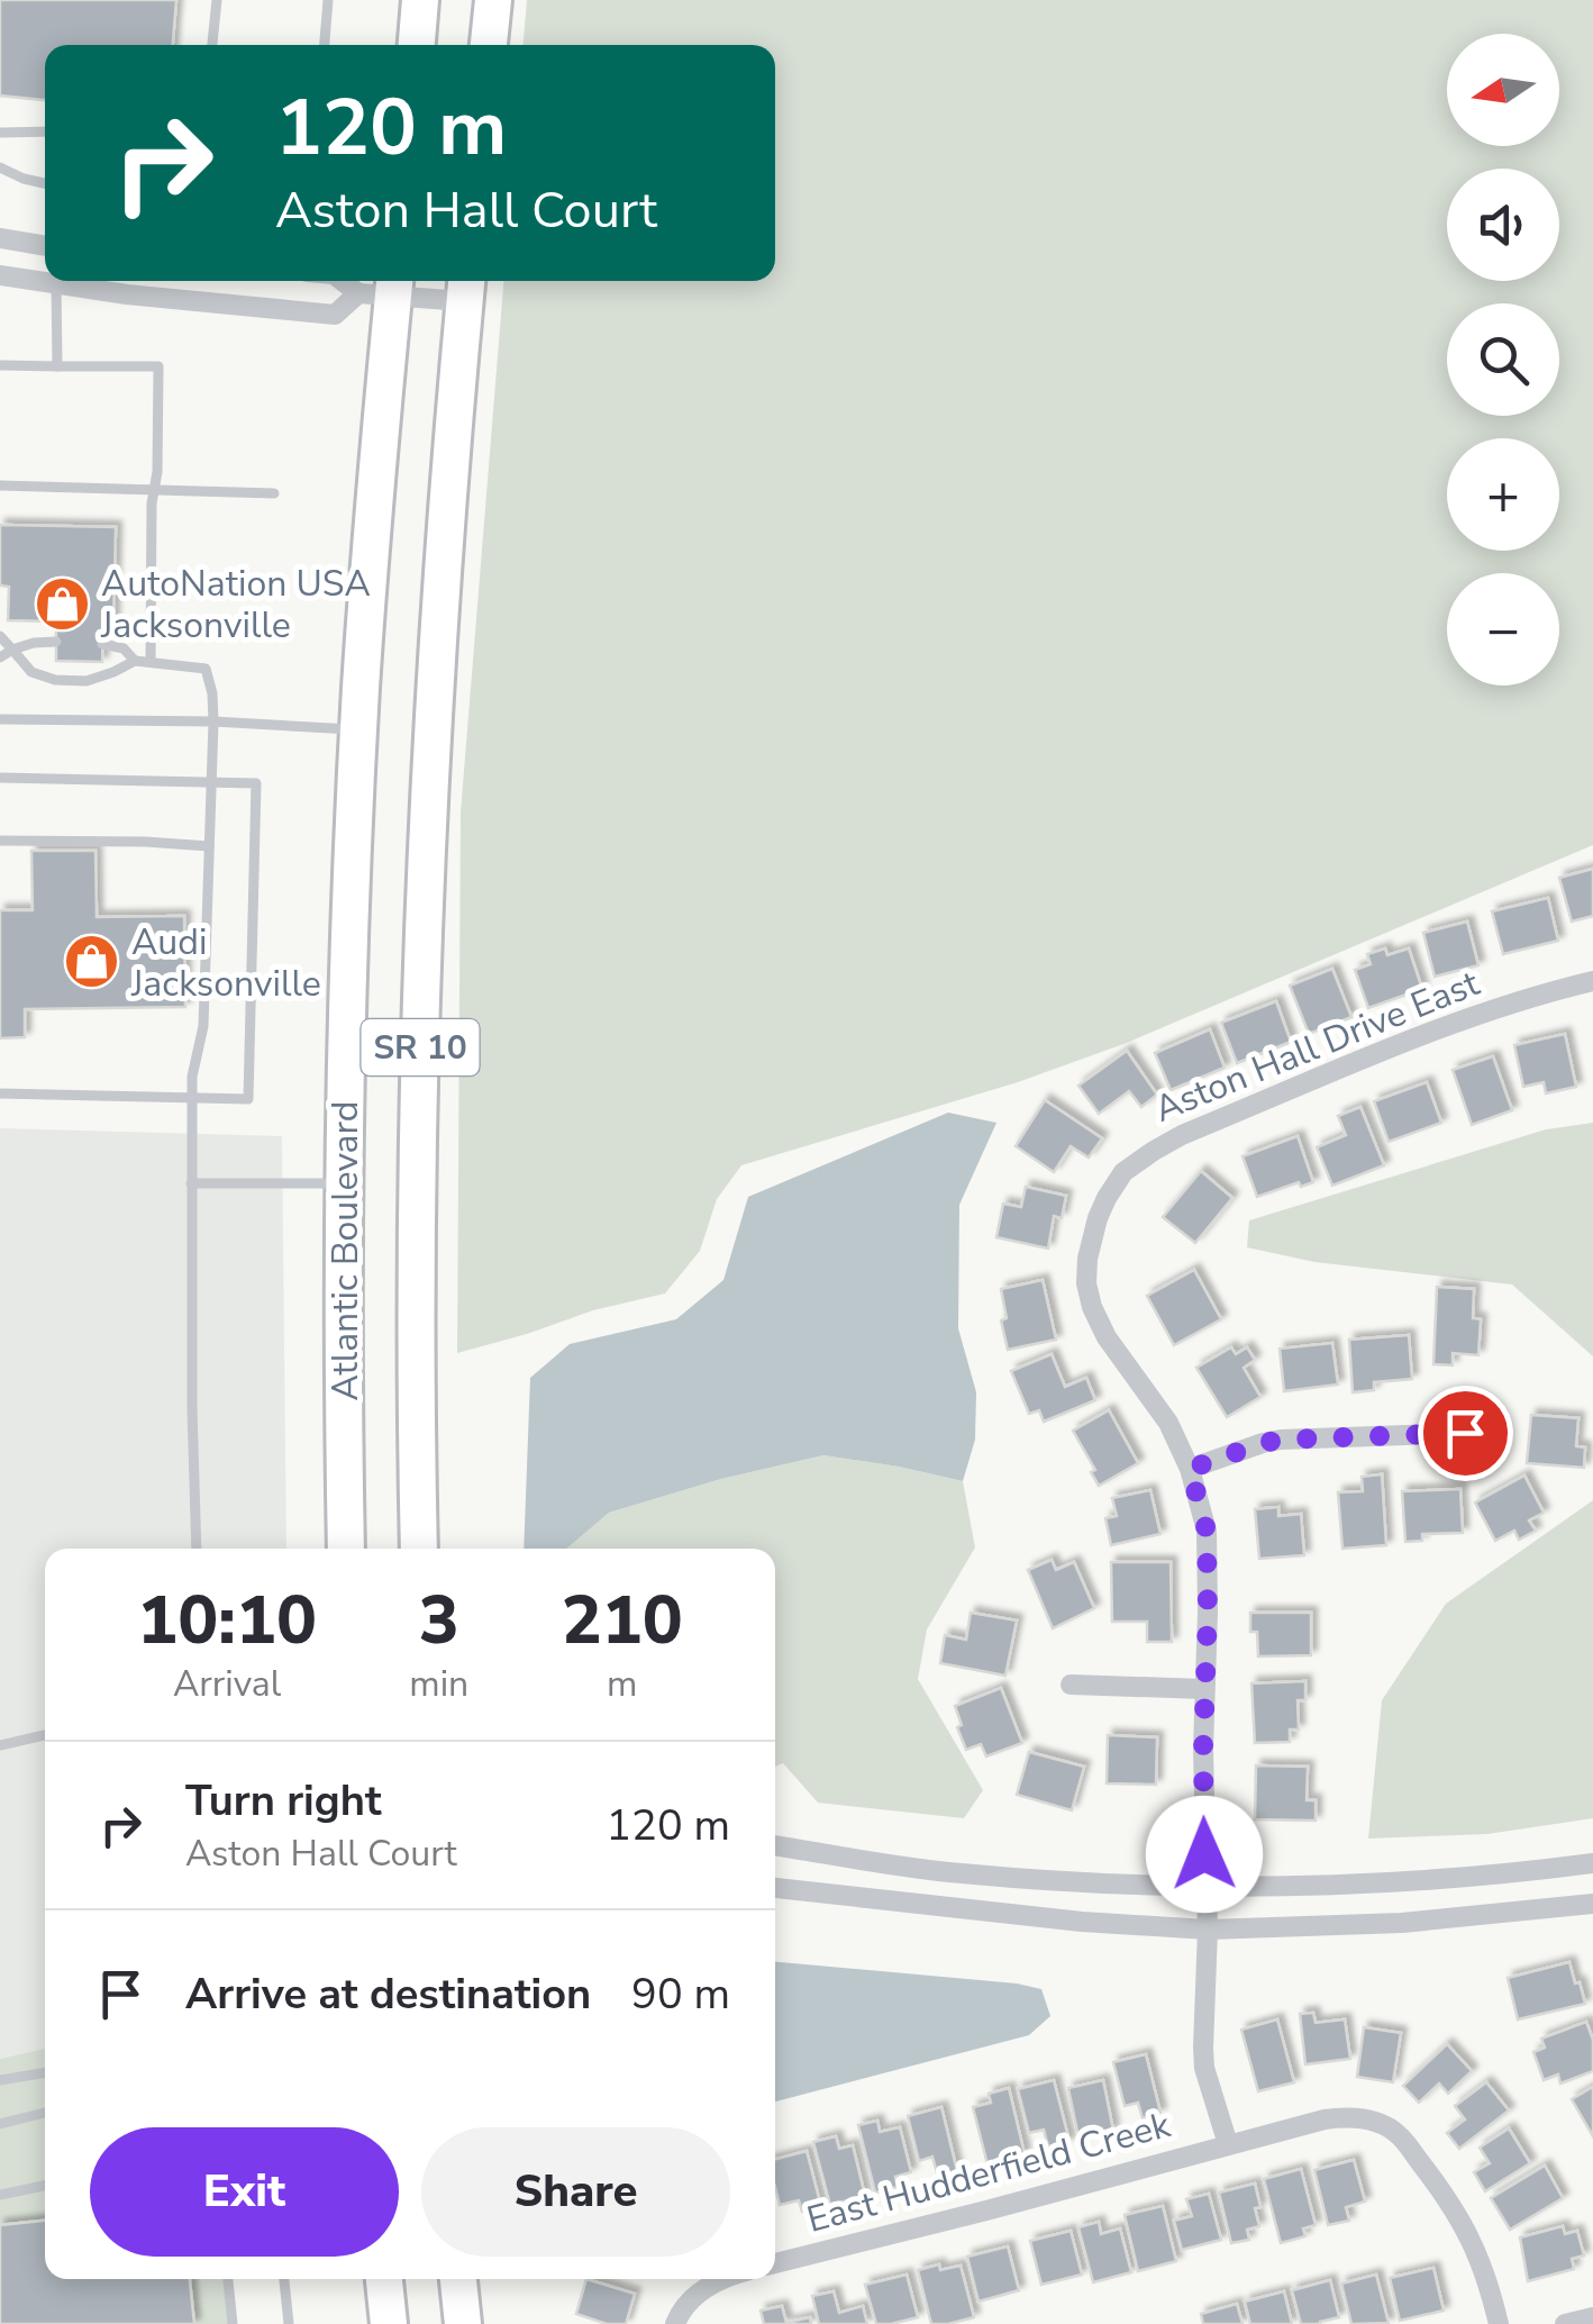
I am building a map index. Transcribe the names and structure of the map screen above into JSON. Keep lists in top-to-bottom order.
{
  "streets": {
    "highway": ["SR 10", "Atlantic Boulevard"],
    "street": ["Aston Hall Drive East", "East Hudderfield Creek"]
  },
  "crossings": [
    ["Aston Hall Drive East", "East Hudderfield Creek"]
  ],
  "places": {
    "shop": ["AutoNation USA Jacksonville", "Audi Jacksonville"]
  },
  "north": "left",
  "page": {
    "map_buttons": ["+", "−"],
    "turn": ["120 m", "Aston Hall Court"],
    "eta": [
      "10:10",
      "Arrival",
      "3",
      "min",
      "210",
      "m"
    ],
    "list": [
      {
        "name": "Turn right",
        "note": "Aston Hall Court",
        "value": "120 m"
      },
      {
        "name": "Arrive at destination",
        "value": "90 m"
      }
    ],
    "buttons": ["Exit", "Share"]
  }
}
